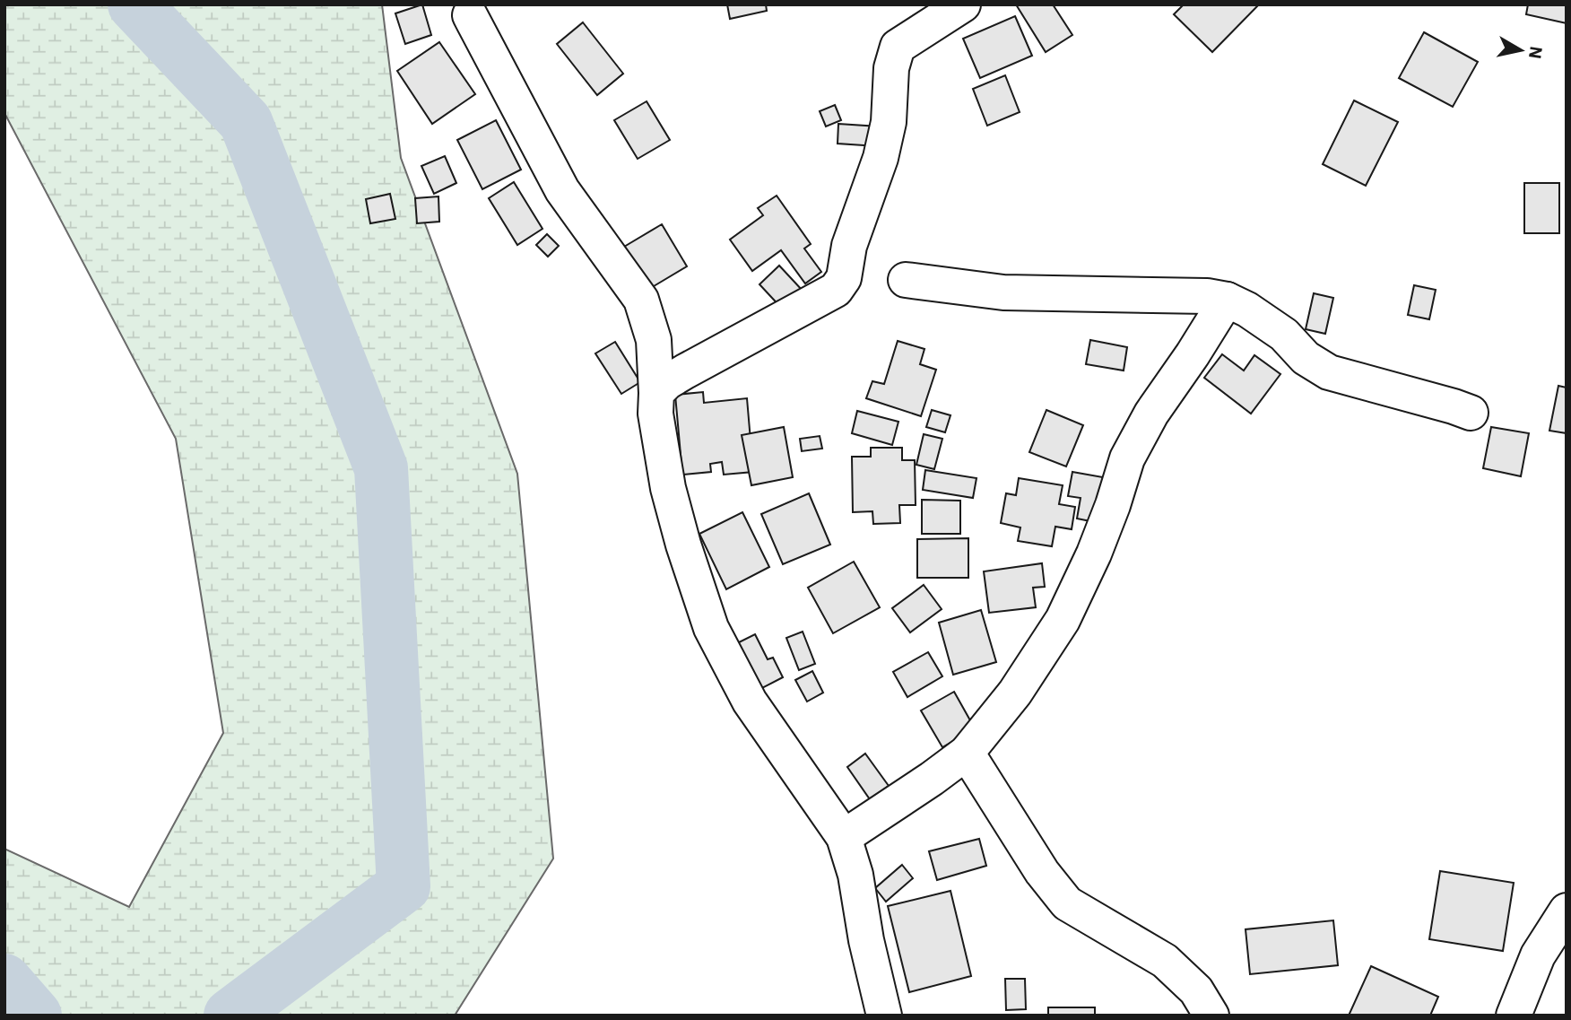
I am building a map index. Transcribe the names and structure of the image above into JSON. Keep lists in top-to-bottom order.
{
  "north": "right"
}
